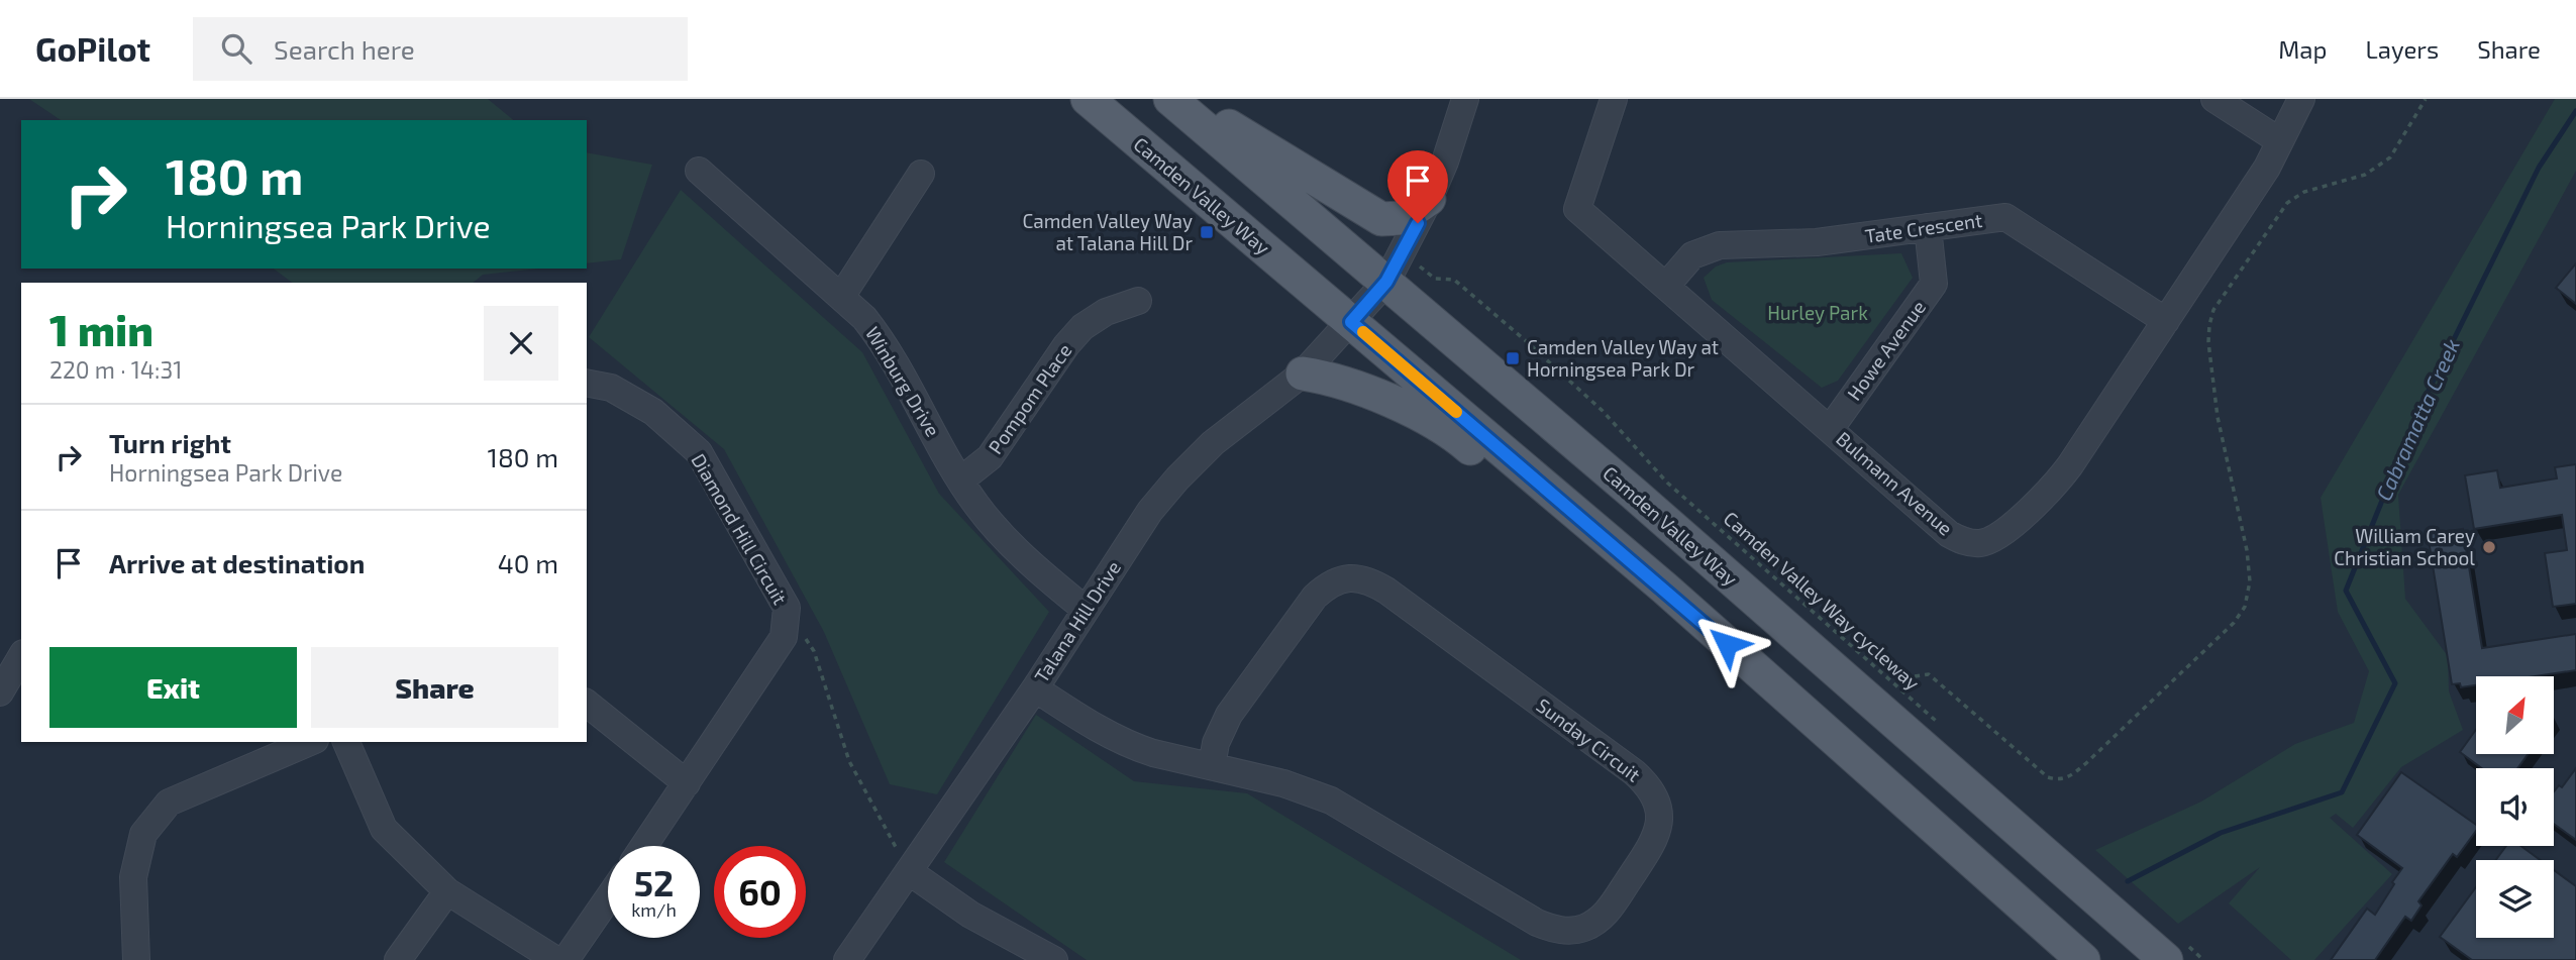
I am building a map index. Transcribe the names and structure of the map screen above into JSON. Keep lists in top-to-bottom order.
{
  "streets": {
    "main road": ["Camden Valley Way"],
    "street": [
      "Tate Crescent",
      "Howe Avenue",
      "Winburg Drive",
      "Pompom Place",
      "Bulmann Avenue",
      "Diamond Hill Circuit",
      "Talana Hill Drive",
      "Sunday Circuit"
    ],
    "path": ["Camden Valley Way cycleway"]
  },
  "crossings": [
    ["Camden Valley Way", "Talana Hill Drive"],
    ["Tate Crescent", "Howe Avenue"],
    ["Tate Crescent", "Bulmann Avenue"],
    ["Howe Avenue", "Bulmann Avenue"],
    ["Winburg Drive", "Pompom Place"],
    ["Winburg Drive", "Talana Hill Drive"],
    ["Talana Hill Drive", "Sunday Circuit"]
  ],
  "water": ["Cabramatta Creek"],
  "parks": ["Hurley Park"],
  "places": {
    "transit": ["Camden Valley Way at Talana Hill Dr", "Camden Valley Way at Horningsea Park Dr"],
    "other": ["William Carey Christian School"]
  },
  "north": "top right",
  "page": {
    "header": "GoPilot",
    "search": "Search here",
    "nav": ["Map", "Layers", "Share"],
    "turn": ["180 m", "Horningsea Park Drive"],
    "heading": ["1 min", "220 m · 14:31"],
    "list": [
      {
        "name": "Turn right",
        "note": "Horningsea Park Drive",
        "value": "180 m"
      },
      {
        "name": "Arrive at destination",
        "value": "40 m"
      }
    ],
    "buttons": ["Exit", "Share"],
    "speed": "52 km/h",
    "limit": "60"
  }
}
